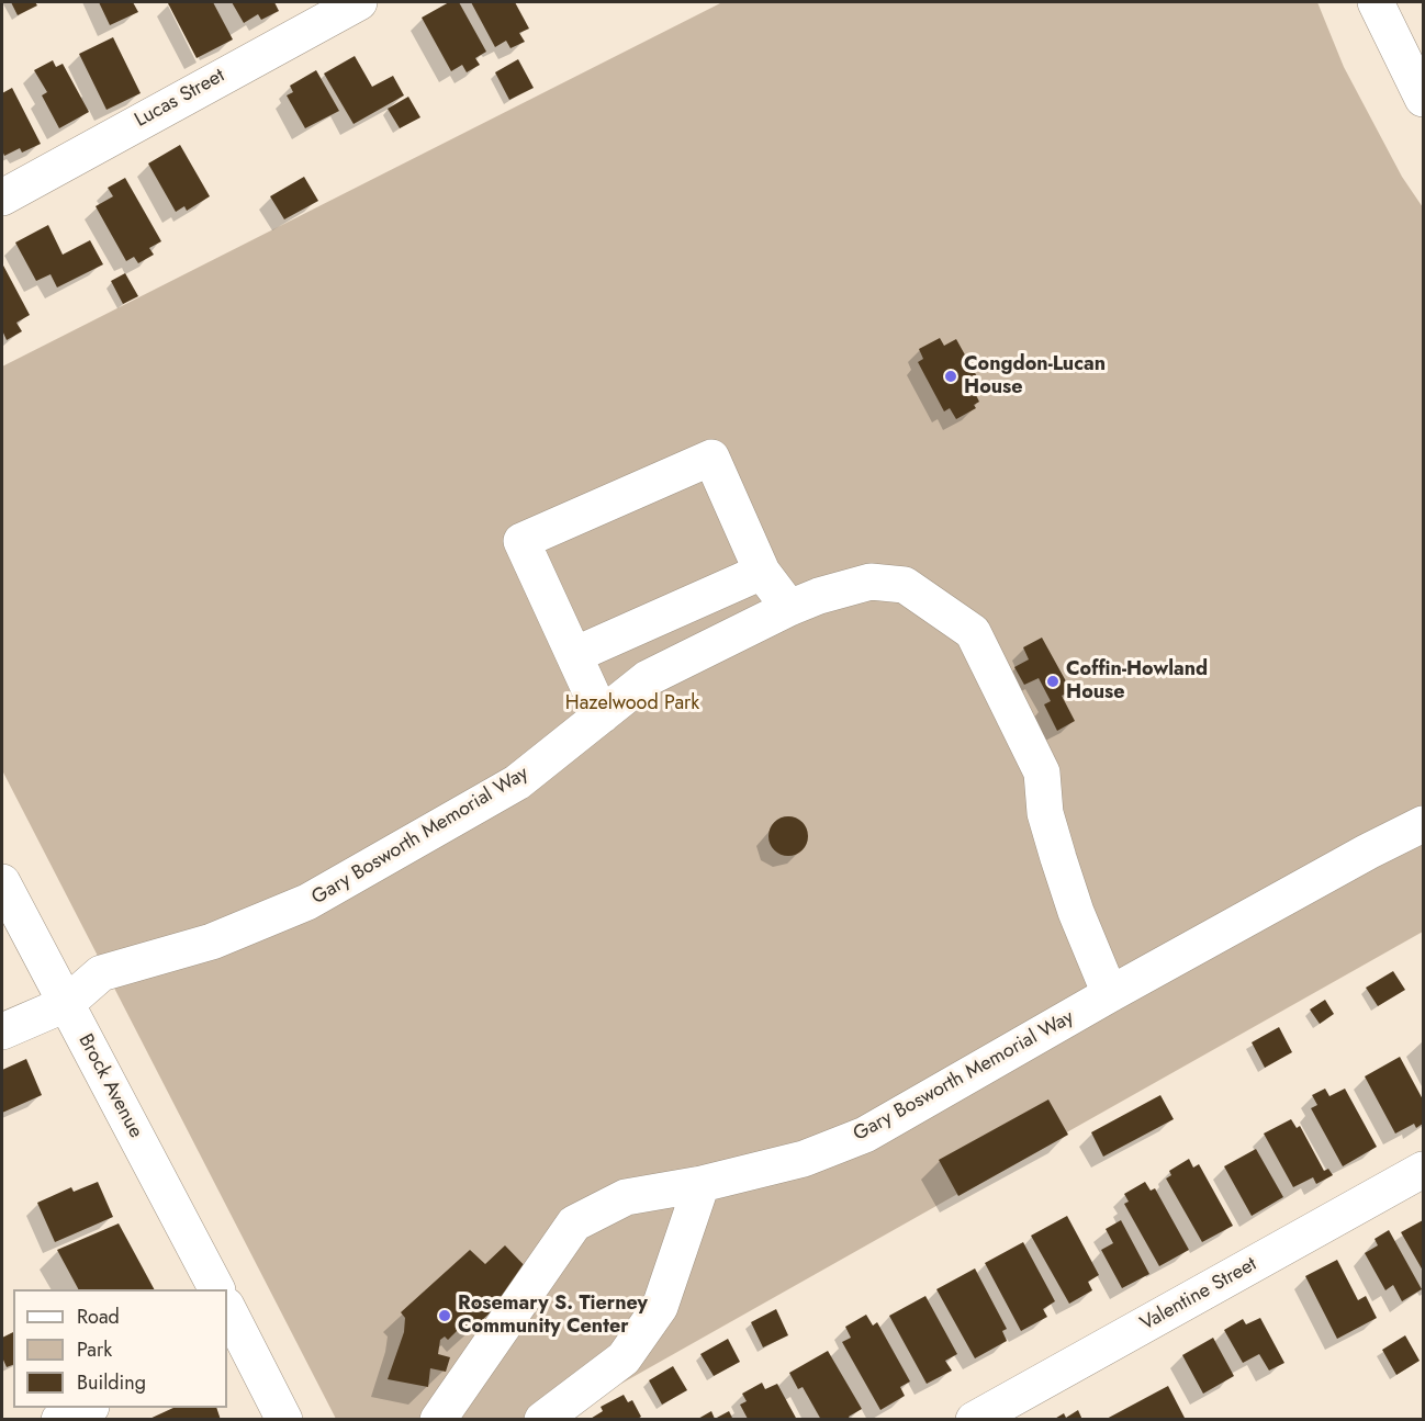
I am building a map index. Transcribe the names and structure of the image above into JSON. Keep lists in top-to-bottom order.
{
  "streets": {
    "street": [
      "Lucas Street",
      "Gary Bosworth Memorial Way",
      "Brock Avenue",
      "Valentine Street"
    ]
  },
  "crossings": [
    ["Gary Bosworth Memorial Way", "Brock Avenue"]
  ],
  "parks": ["Hazelwood Park"],
  "places": ["Congdon-Lucan House", "Coffin-Howland House", "Rosemary S. Tierney Community Center"],
  "legend": ["Road", "Park", "Building"]
}
